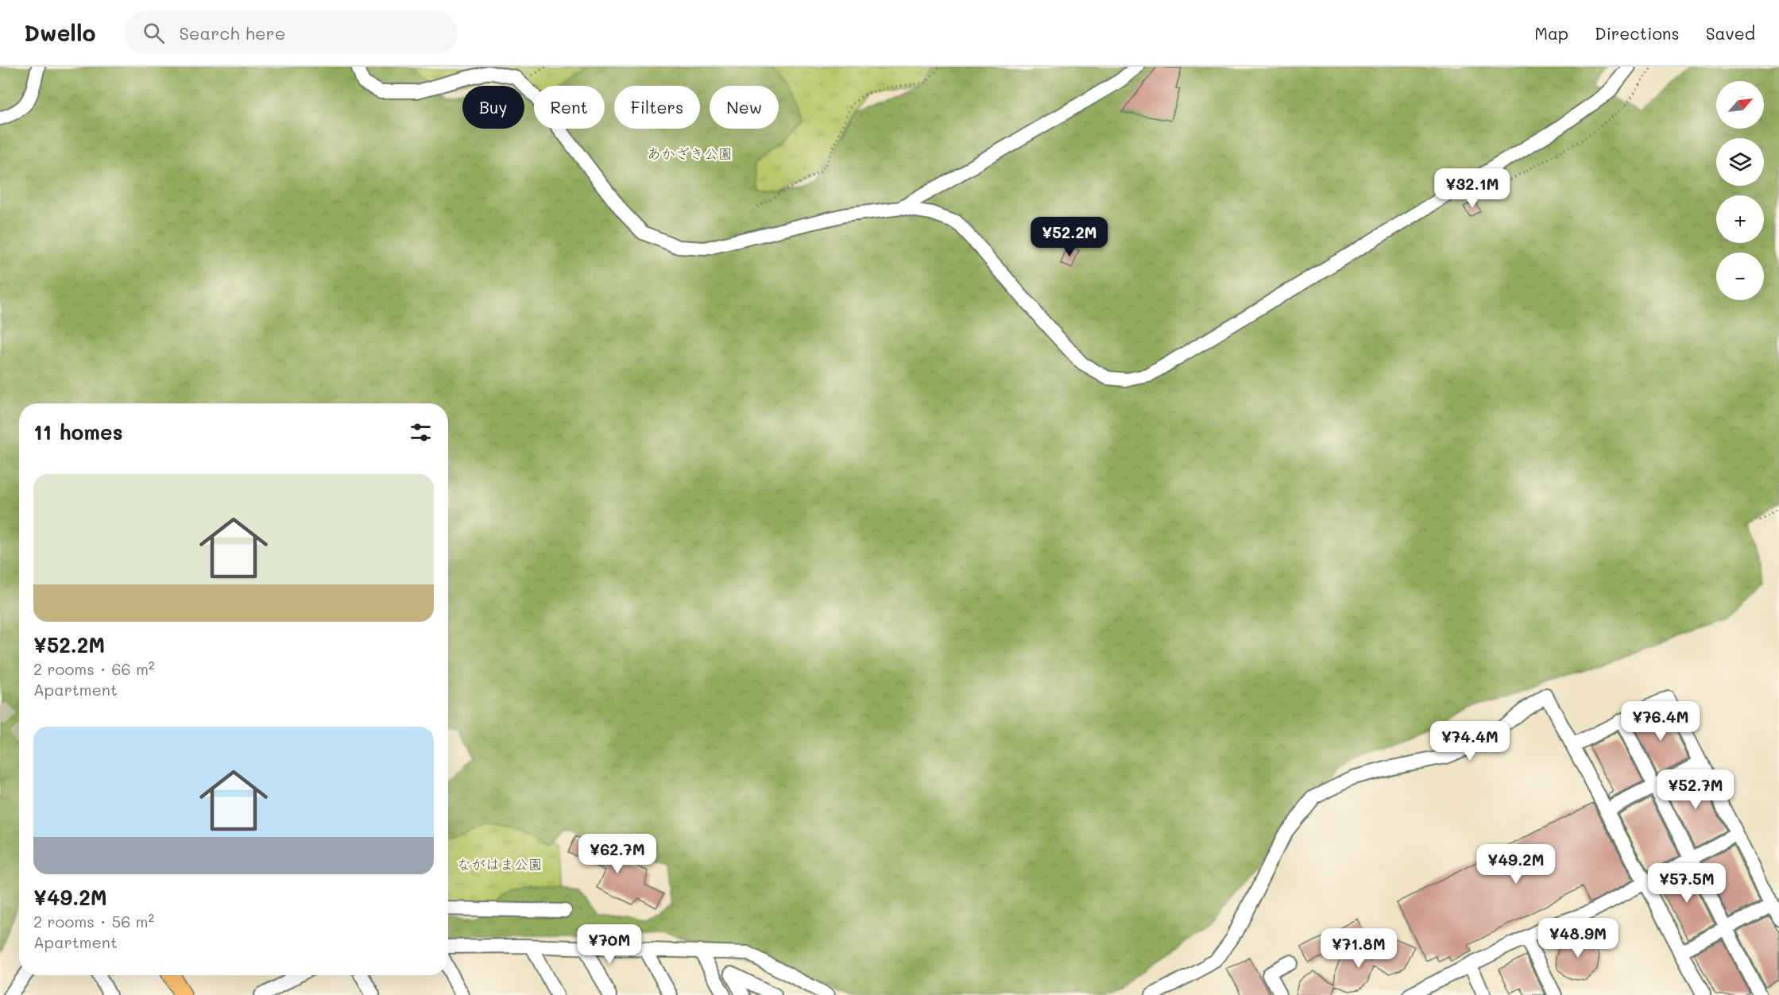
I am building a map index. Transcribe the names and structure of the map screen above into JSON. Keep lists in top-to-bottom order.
{
  "parks": ["あかざき公園", "ながはま公園"],
  "north": "top right",
  "page": {
    "header": "Dwello",
    "search": "Search here",
    "nav": ["Map", "Directions", "Saved"],
    "map_buttons": ["+", "−"],
    "chip": [
      "Buy",
      "Rent",
      "Filters",
      "New"
    ],
    "price": [
      "¥32.1M",
      "¥52.2M",
      "¥76.4M",
      "¥74.4M",
      "¥52.7M",
      "¥62.7M",
      "¥49.2M",
      "¥57.5M",
      "¥48.9M",
      "¥70M",
      "¥71.8M"
    ],
    "heading": "11 homes",
    "list": [
      {
        "name": "¥52.2M",
        "note": "2 rooms · 66 m² · Apartment"
      },
      {
        "name": "¥49.2M",
        "note": "2 rooms · 56 m² · Apartment"
      }
    ]
  }
}
